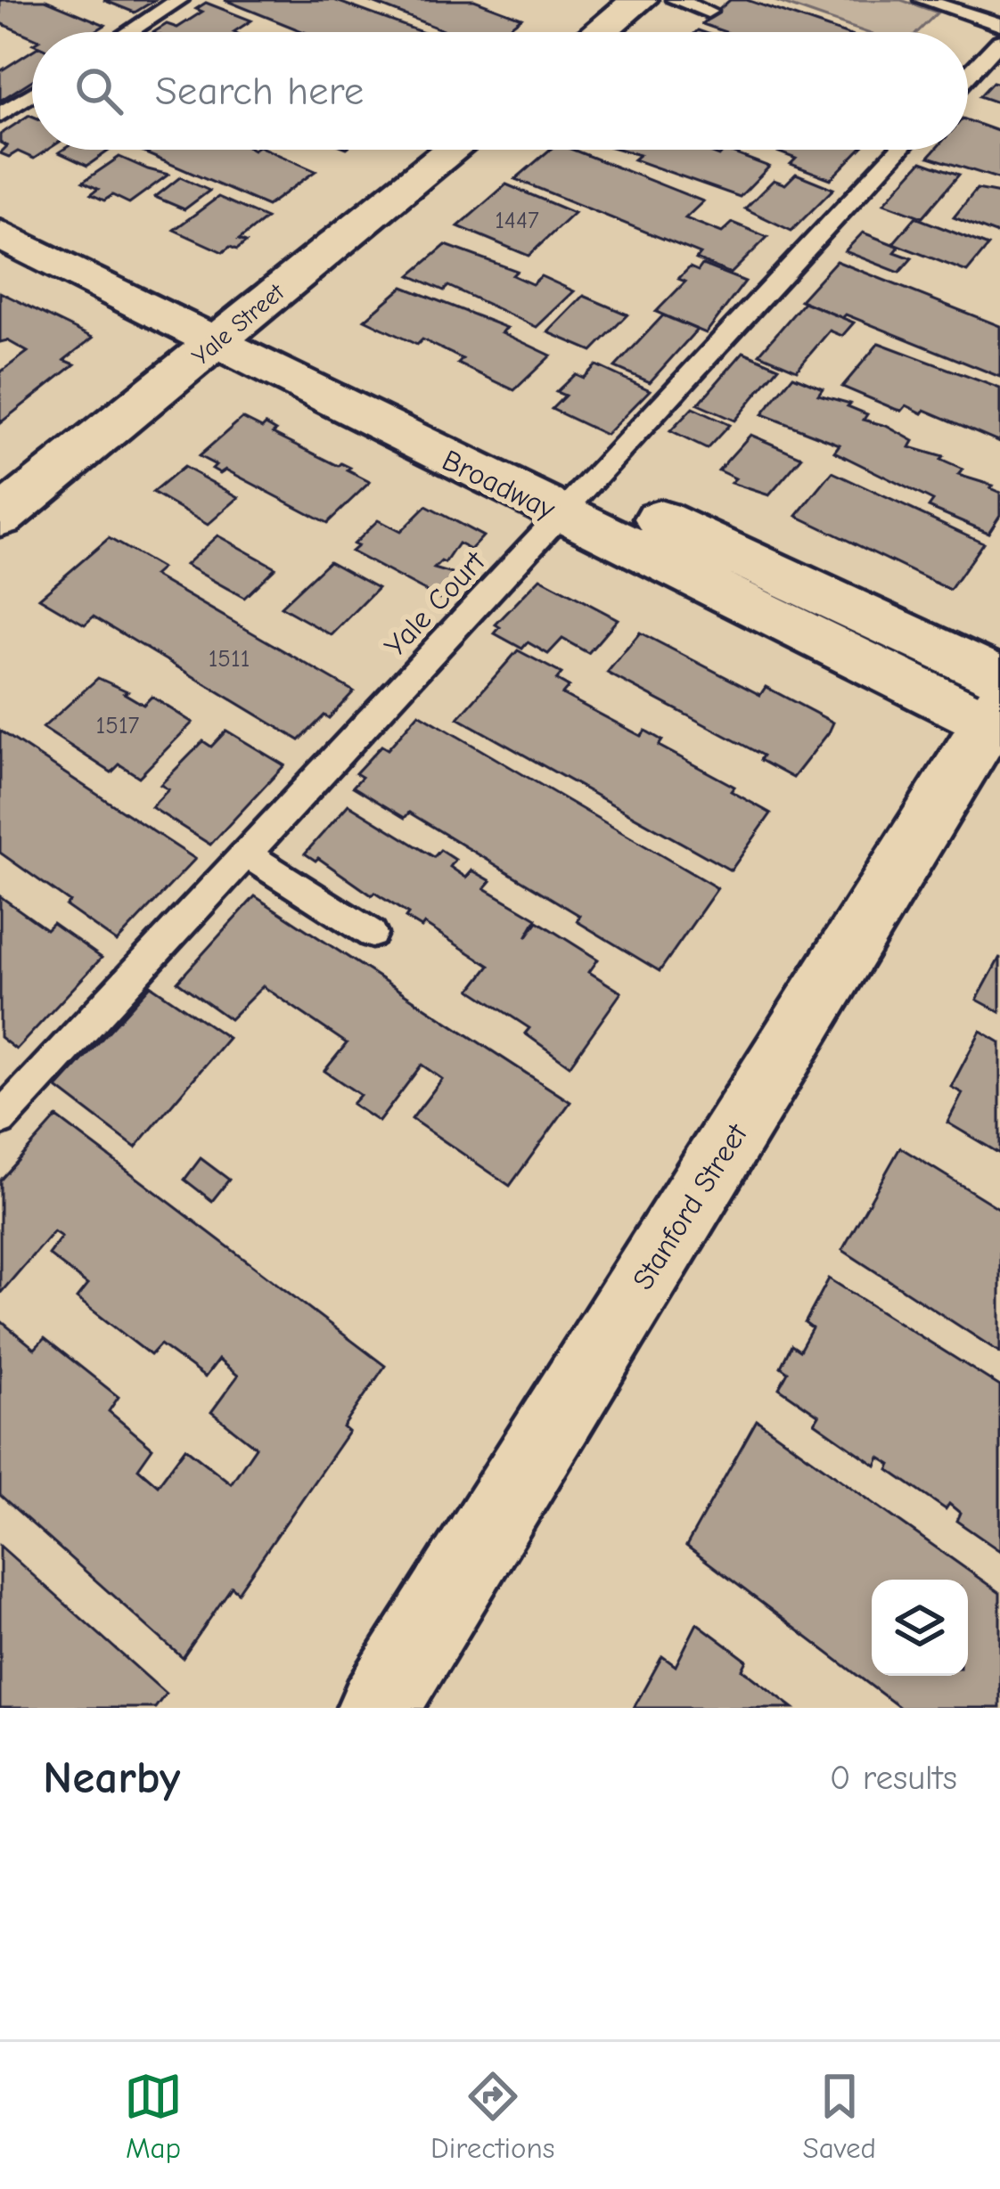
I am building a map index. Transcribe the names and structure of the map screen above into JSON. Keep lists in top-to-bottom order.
{
  "streets": {
    "street": ["Yale Street", "Broadway", "Stanford Street"],
    "lane": ["Yale Court"]
  },
  "crossings": [
    ["Yale Street", "Broadway"],
    ["Broadway", "Yale Court"],
    ["Broadway", "Stanford Street"]
  ],
  "house_numbers": ["1447", "1511", "1517"],
  "page": {
    "search": "Search here",
    "heading": ["Nearby", "0 results"],
    "nav": ["Map", "Directions", "Saved"]
  }
}
